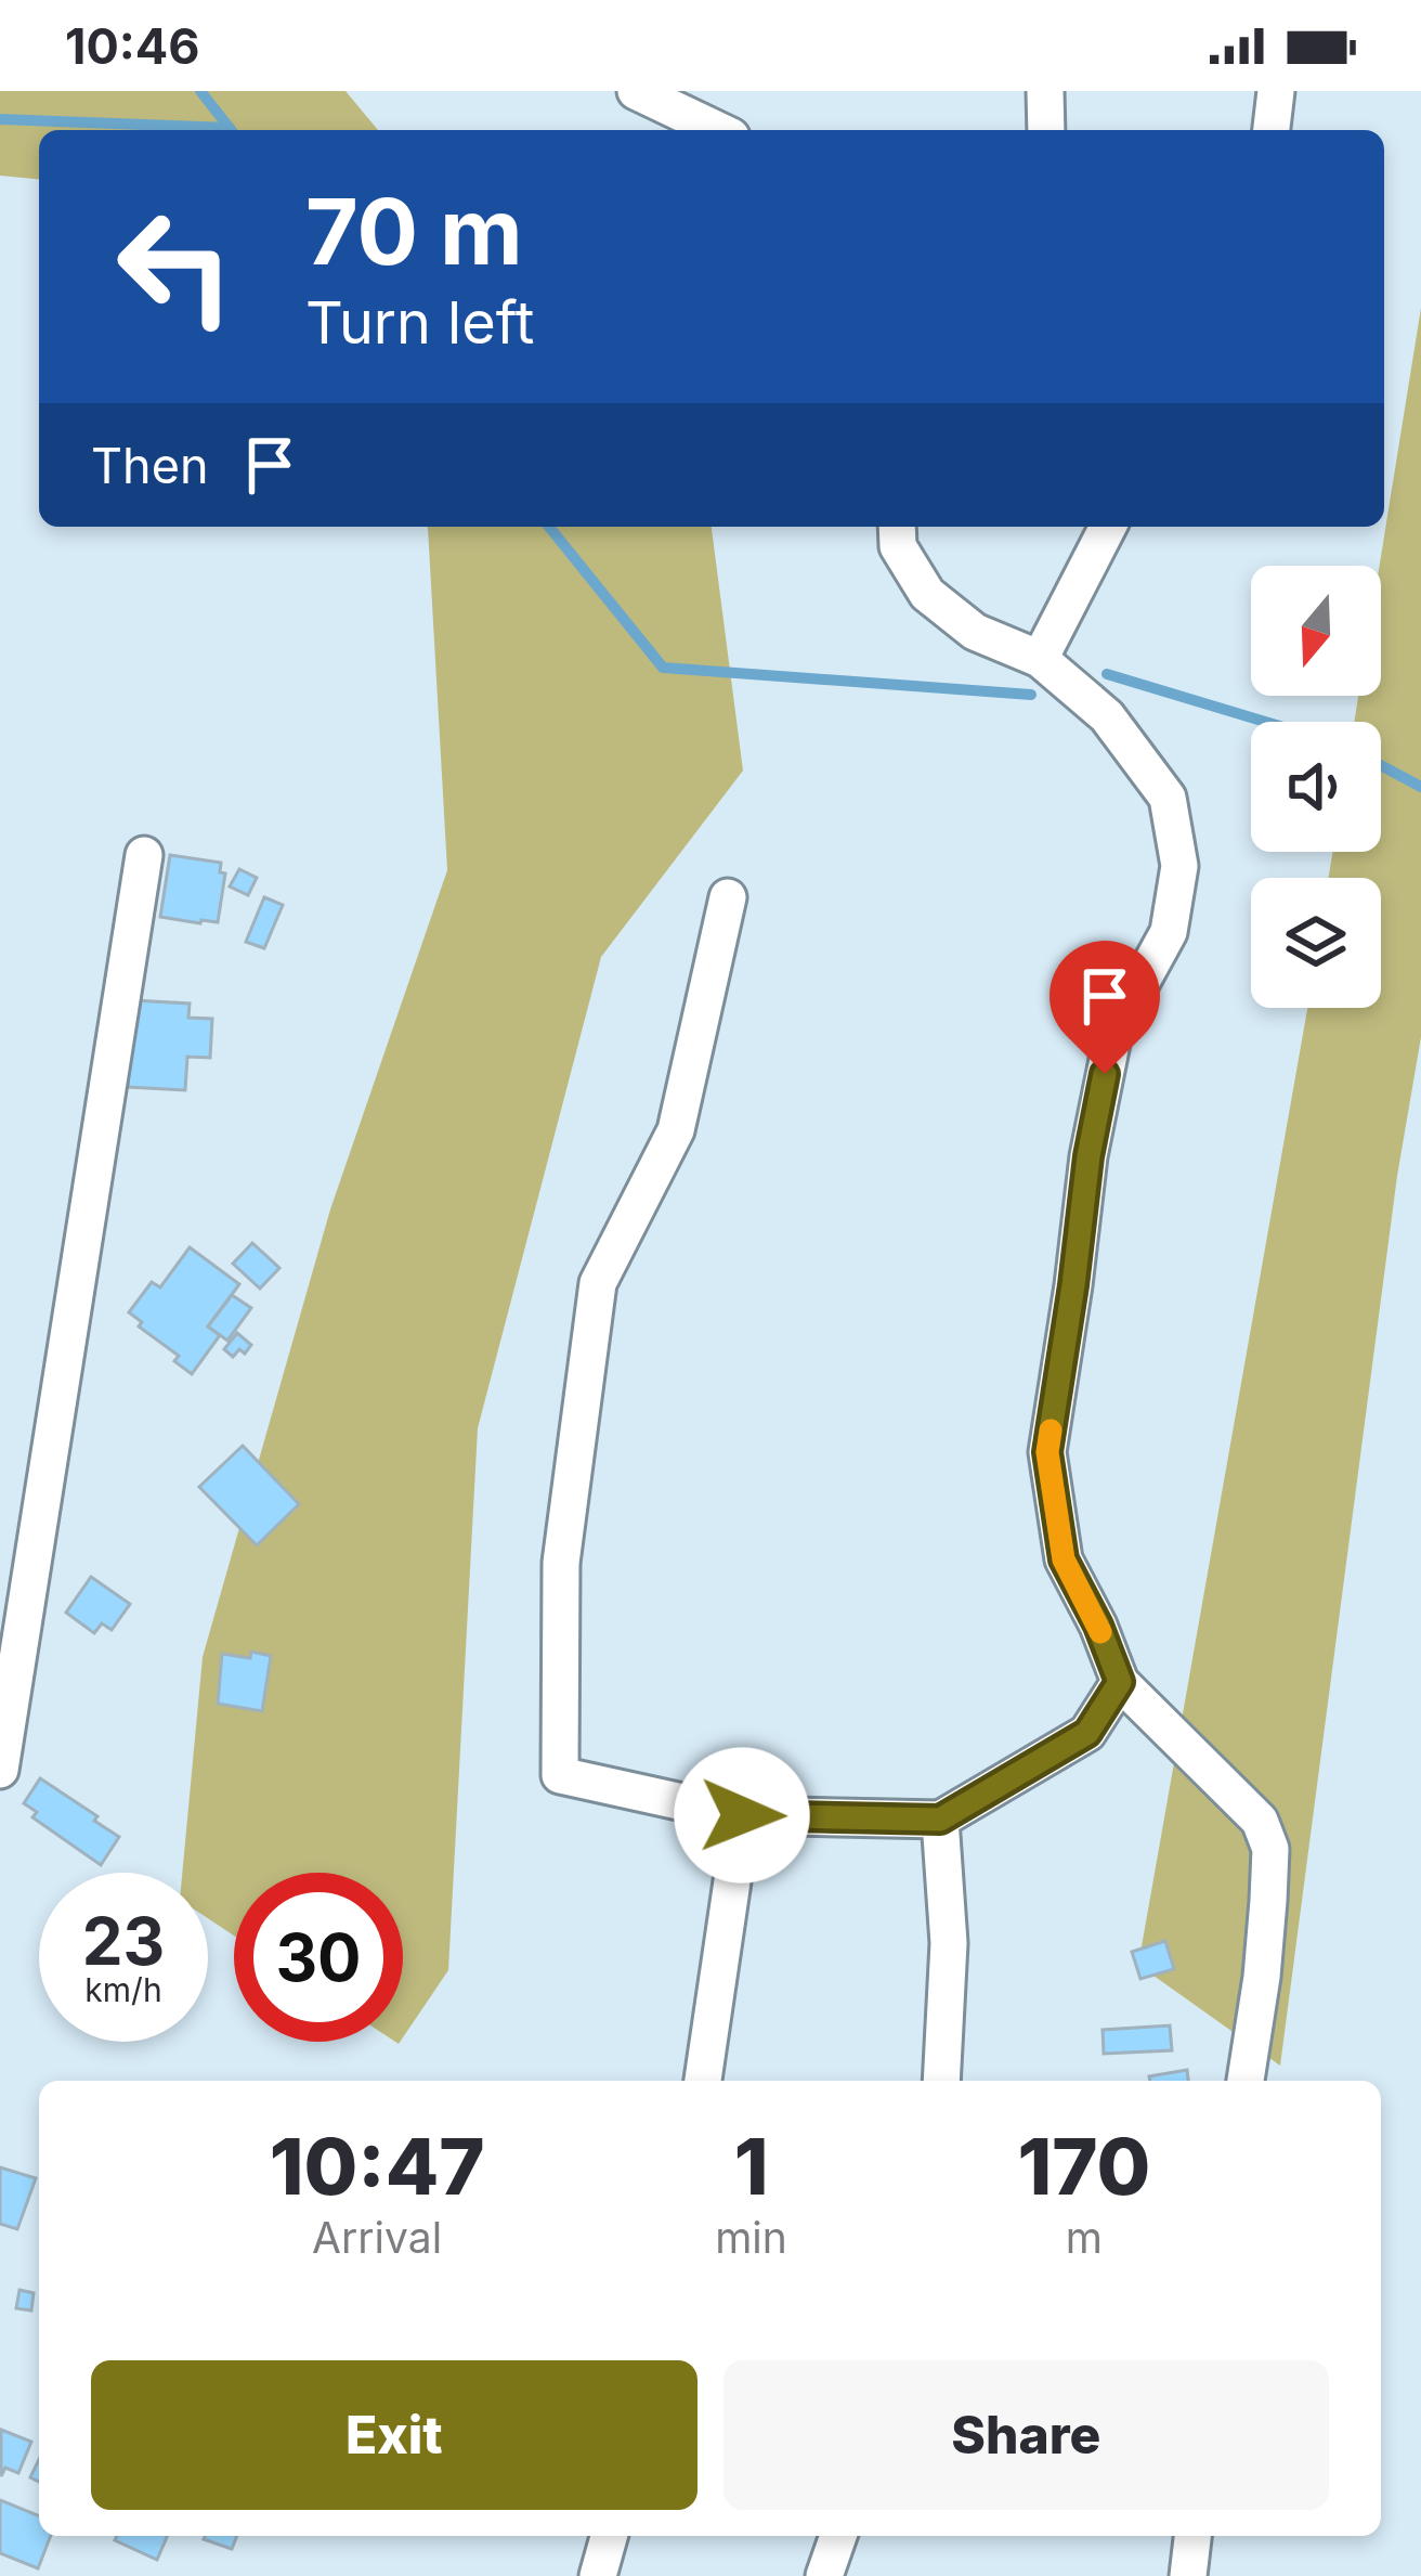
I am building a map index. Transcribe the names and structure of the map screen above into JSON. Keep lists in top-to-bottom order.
{
  "north": "bottom",
  "page": {
    "status": "10:46",
    "turn": ["70 m", "Turn left"],
    "then": "Then",
    "speed": "23 km/h",
    "limit": "30",
    "eta": [
      "10:47",
      "Arrival",
      "1",
      "min",
      "170",
      "m"
    ],
    "buttons": ["Exit", "Share"]
  }
}
